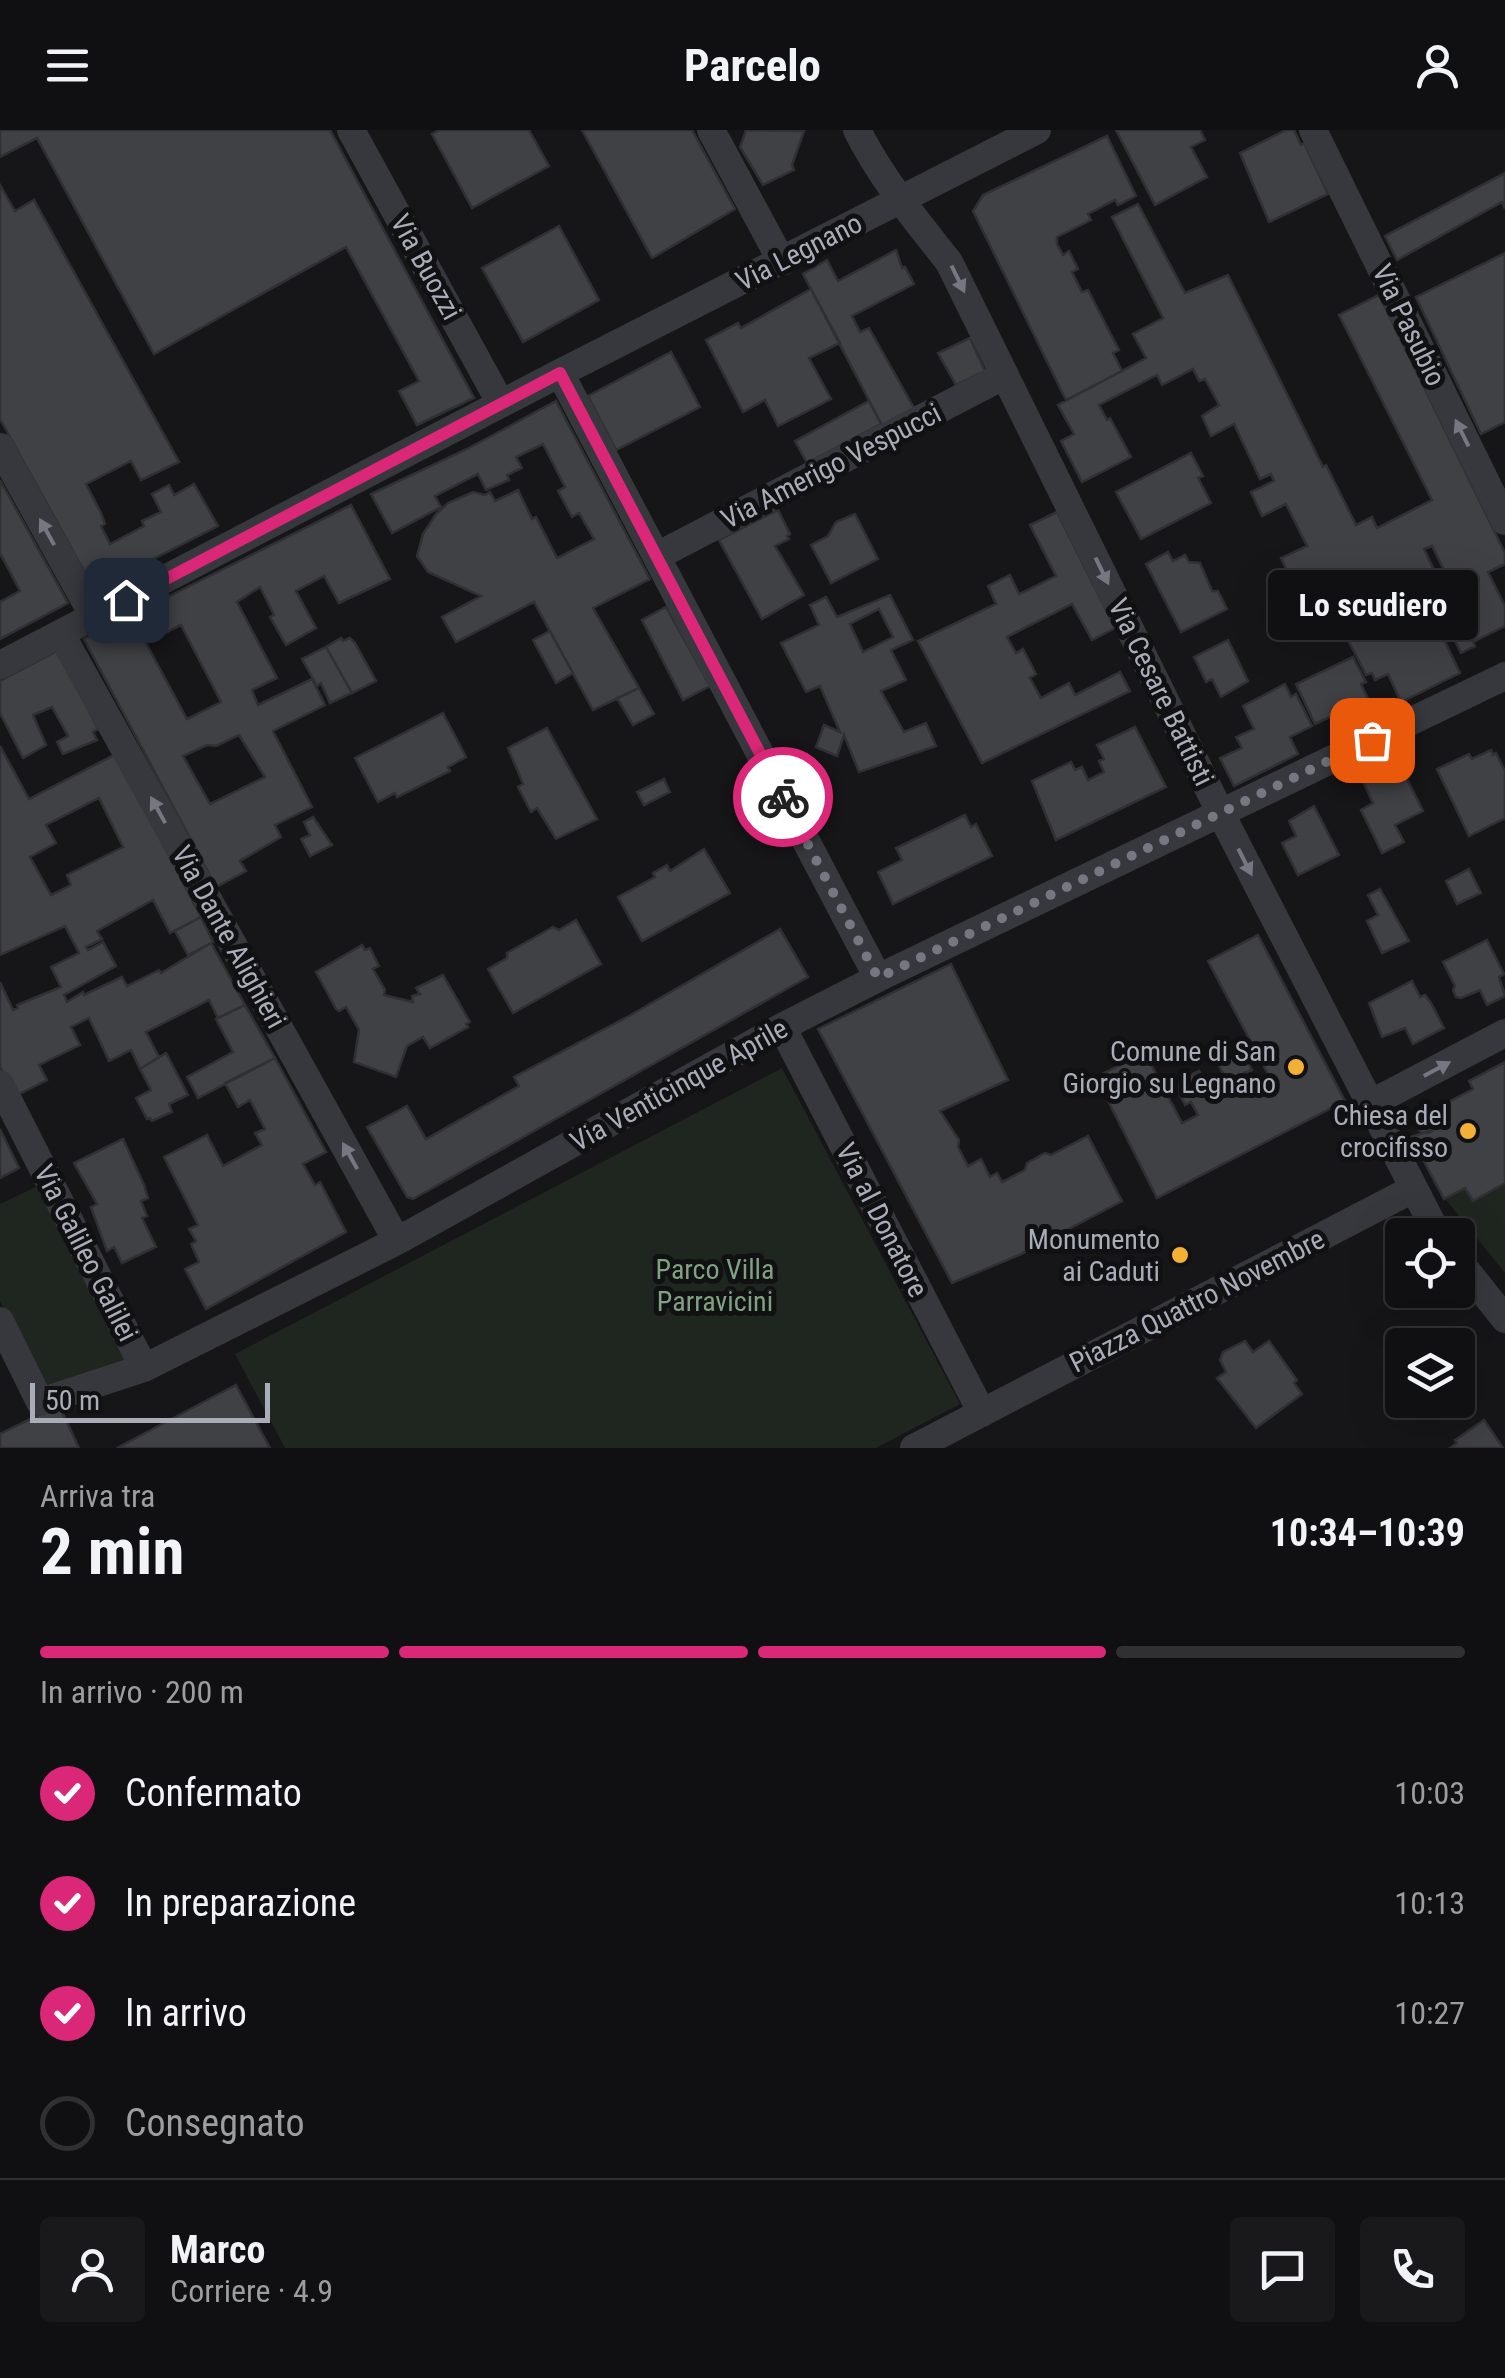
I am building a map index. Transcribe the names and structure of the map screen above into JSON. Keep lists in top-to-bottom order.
{
  "streets": {
    "street": [
      "Via Legnano",
      "Via Buozzi",
      "Via Pasubio",
      "Via Amerigo Vespucci",
      "Via Cesare Battisti",
      "Via Dante Alighieri",
      "Via Venticinque Aprile",
      "Via al Donatore",
      "Via Galileo Galilei",
      "Piazza Quattro Novembre"
    ]
  },
  "crossings": [
    ["Via Legnano", "Via Buozzi"],
    ["Via Legnano", "Via Cesare Battisti"],
    ["Via Legnano", "Via Dante Alighieri"],
    ["Via Amerigo Vespucci", "Via Cesare Battisti"],
    ["Via Cesare Battisti", "Via Venticinque Aprile"],
    ["Via Cesare Battisti", "Piazza Quattro Novembre"],
    ["Via Dante Alighieri", "Via Venticinque Aprile"],
    ["Via Venticinque Aprile", "Via al Donatore"],
    ["Via Venticinque Aprile", "Via Galileo Galilei"],
    ["Via al Donatore", "Piazza Quattro Novembre"]
  ],
  "one_way": ["Via Pasubio", "Via Cesare Battisti", "Via Dante Alighieri"],
  "parks": ["Parco Villa Parravicini"],
  "places": [
    "Lo scudiero",
    "Comune di San Giorgio su Legnano",
    "Chiesa del crocifisso",
    "Monumento ai Caduti"
  ],
  "scale_bar": "50 m",
  "page": {
    "header": "Parcelo",
    "bubble": "Lo scudiero",
    "scale": "50 m",
    "heading": ["2 min", "Arriva tra", "10:34–10:39"],
    "panel": ["Marco", "Corriere · 4.9"],
    "bar": "In arrivo · 200 m",
    "list": [
      ["Confermato", "10:03"],
      ["In preparazione", "10:13"],
      ["In arrivo", "10:27"],
      "Consegnato"
    ]
  }
}
